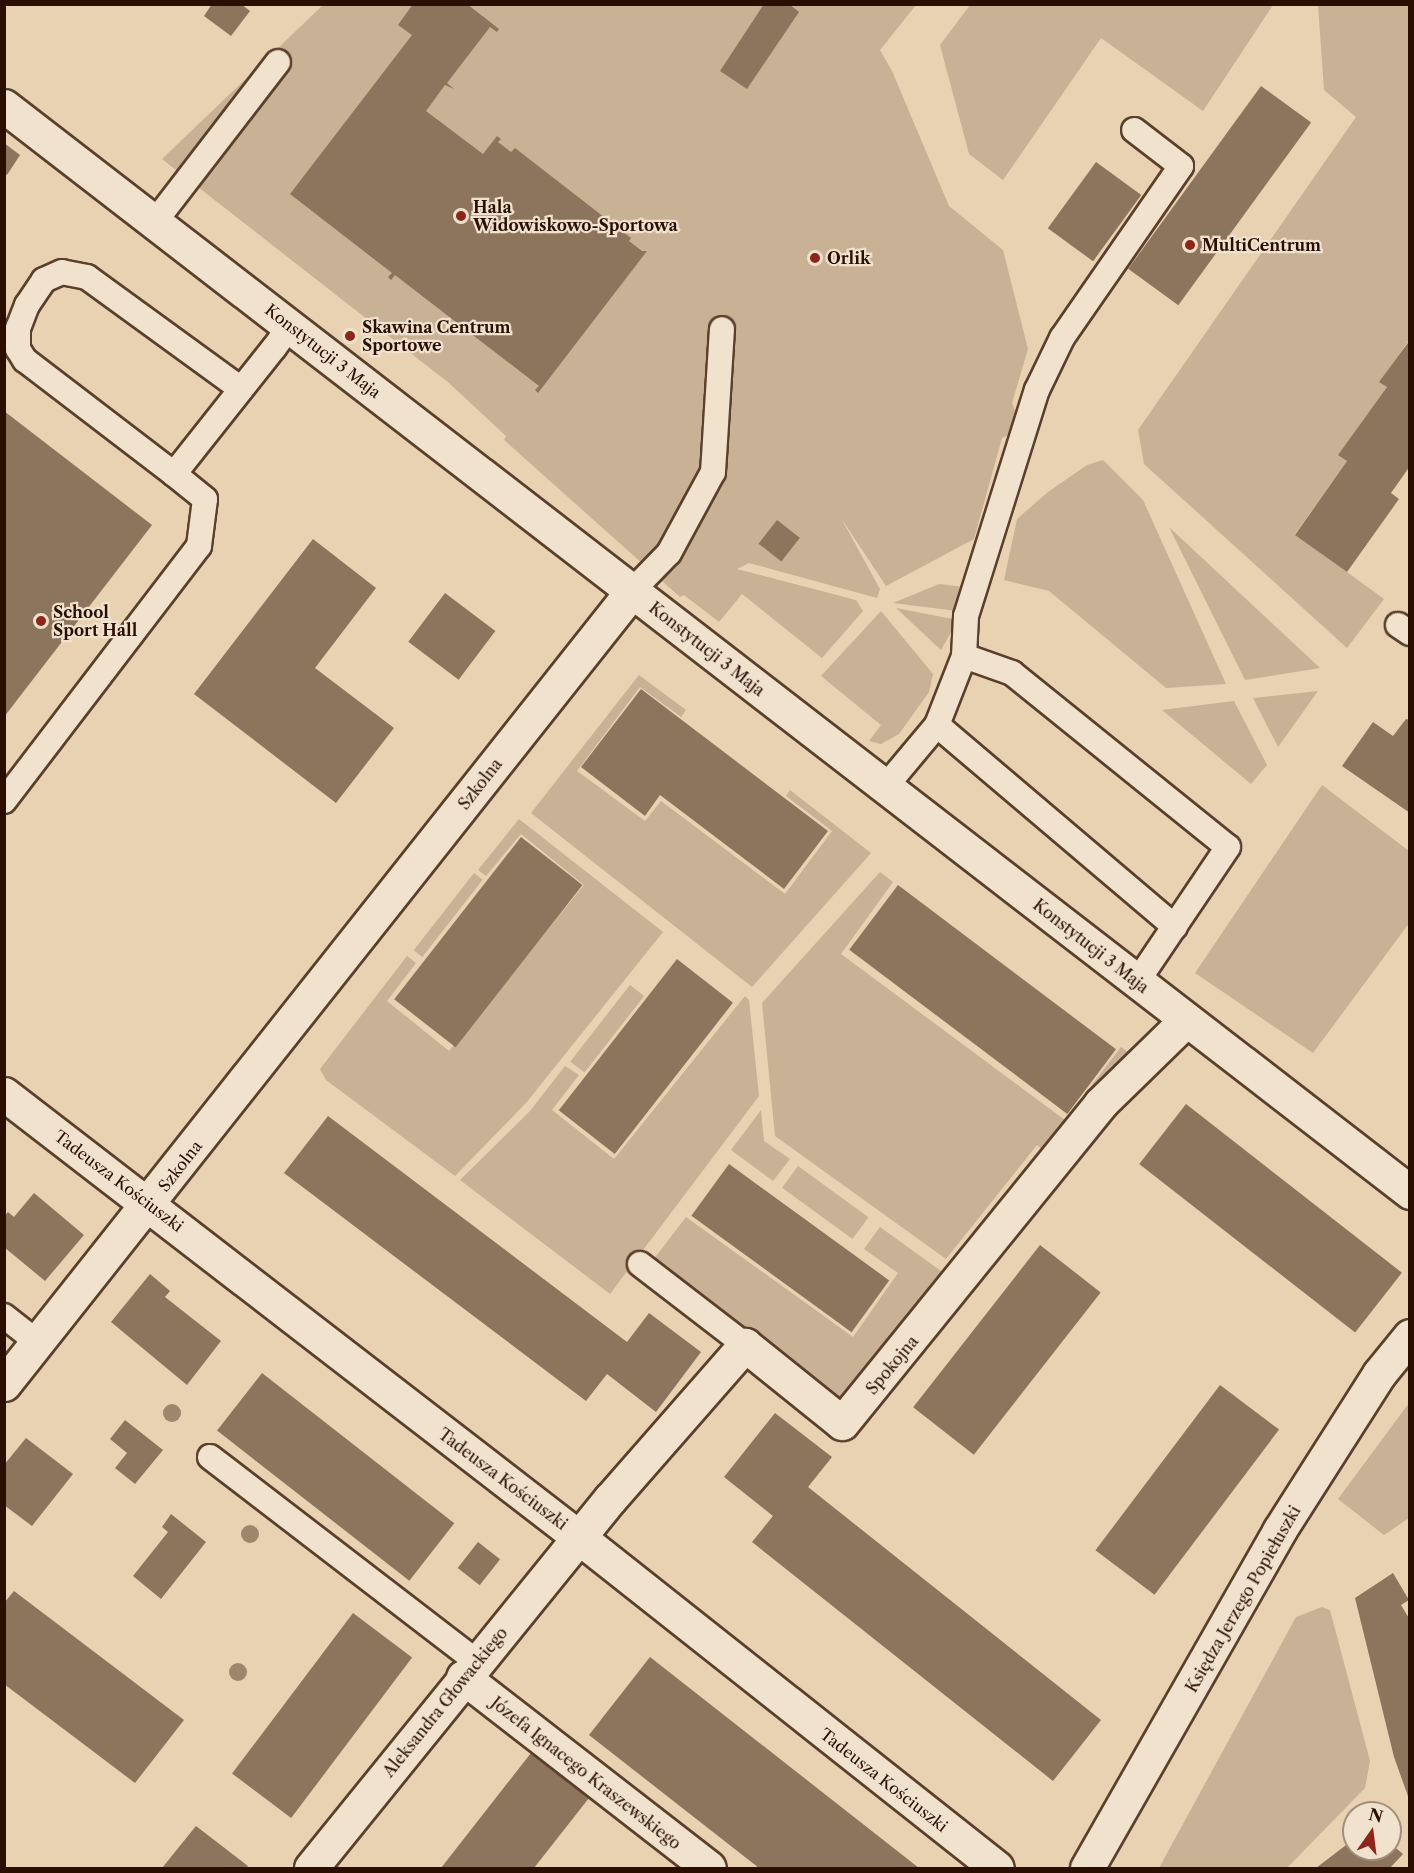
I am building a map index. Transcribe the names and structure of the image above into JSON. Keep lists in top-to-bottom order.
{
  "streets": {
    "street": [
      "Konstytucji 3 Maja",
      "Szkolna",
      "Tadeusza Kościuszki",
      "Spokojna",
      "Księdza Jerzego Popiełuszki",
      "Aleksandra Głowackiego",
      "Józefa Ignacego Kraszewskiego"
    ]
  },
  "crossings": [
    ["Konstytucji 3 Maja", "Szkolna"],
    ["Konstytucji 3 Maja", "Spokojna"],
    ["Szkolna", "Tadeusza Kościuszki"],
    ["Tadeusza Kościuszki", "Aleksandra Głowackiego"],
    ["Aleksandra Głowackiego", "Józefa Ignacego Kraszewskiego"]
  ],
  "places": [
    "Hala Widowiskowo-Sportowa",
    "MultiCentrum",
    "Orlik",
    "Skawina Centrum Sportowe",
    "School Sport Hall"
  ],
  "north": "top"
}
